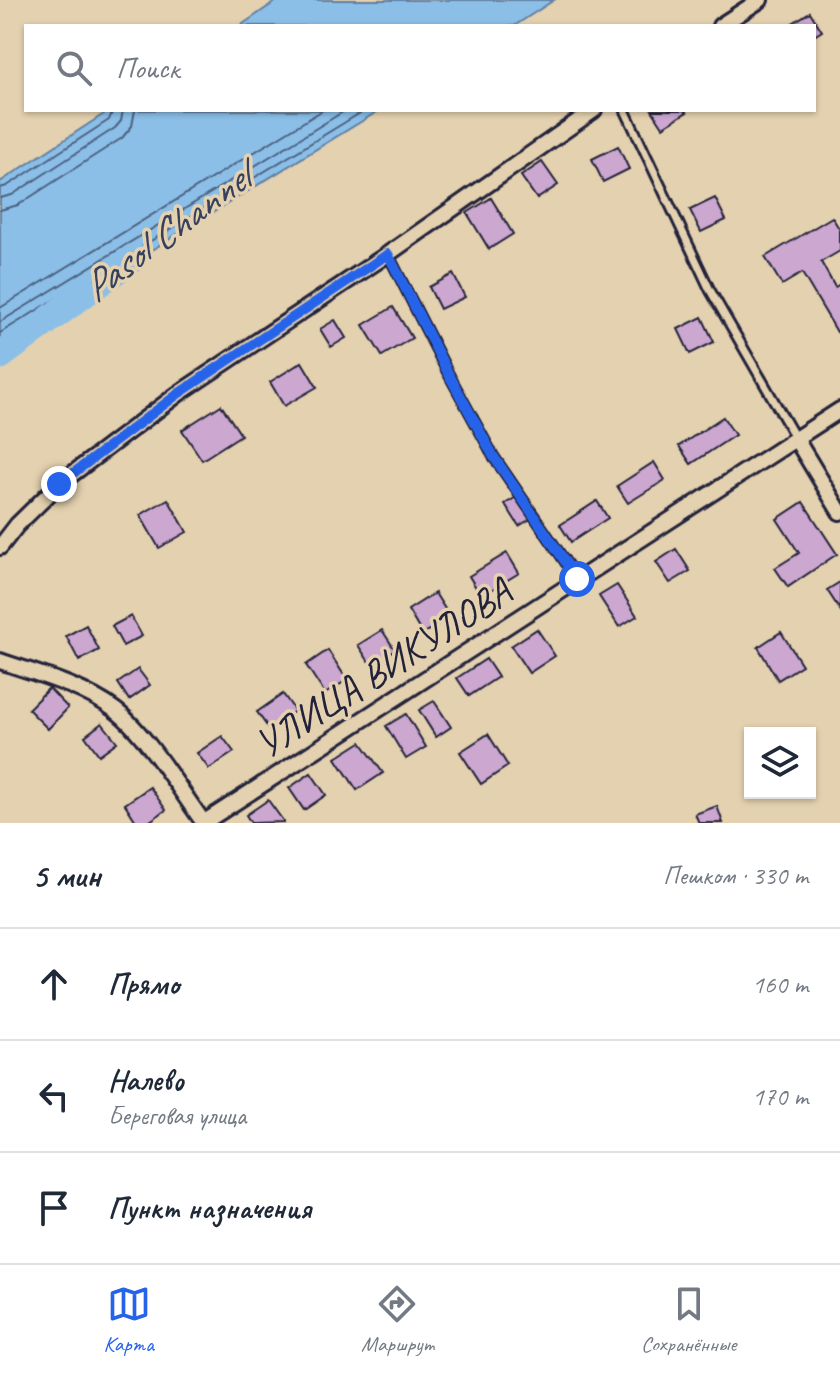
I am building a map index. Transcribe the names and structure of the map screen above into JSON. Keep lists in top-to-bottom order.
{
  "streets": {
    "street": ["УЛИЦА ВИКУЛОВА"]
  },
  "water": ["Pasol Channel"],
  "page": {
    "search": "Поиск",
    "heading": ["5 мин", "Пешком · 330 m"],
    "list": [
      ["Прямо", "160 m"],
      ["Налево", "Береговая улица", "170 m"],
      "Пункт назначения"
    ],
    "nav": ["Карта", "Маршрут", "Сохранённые"]
  }
}
